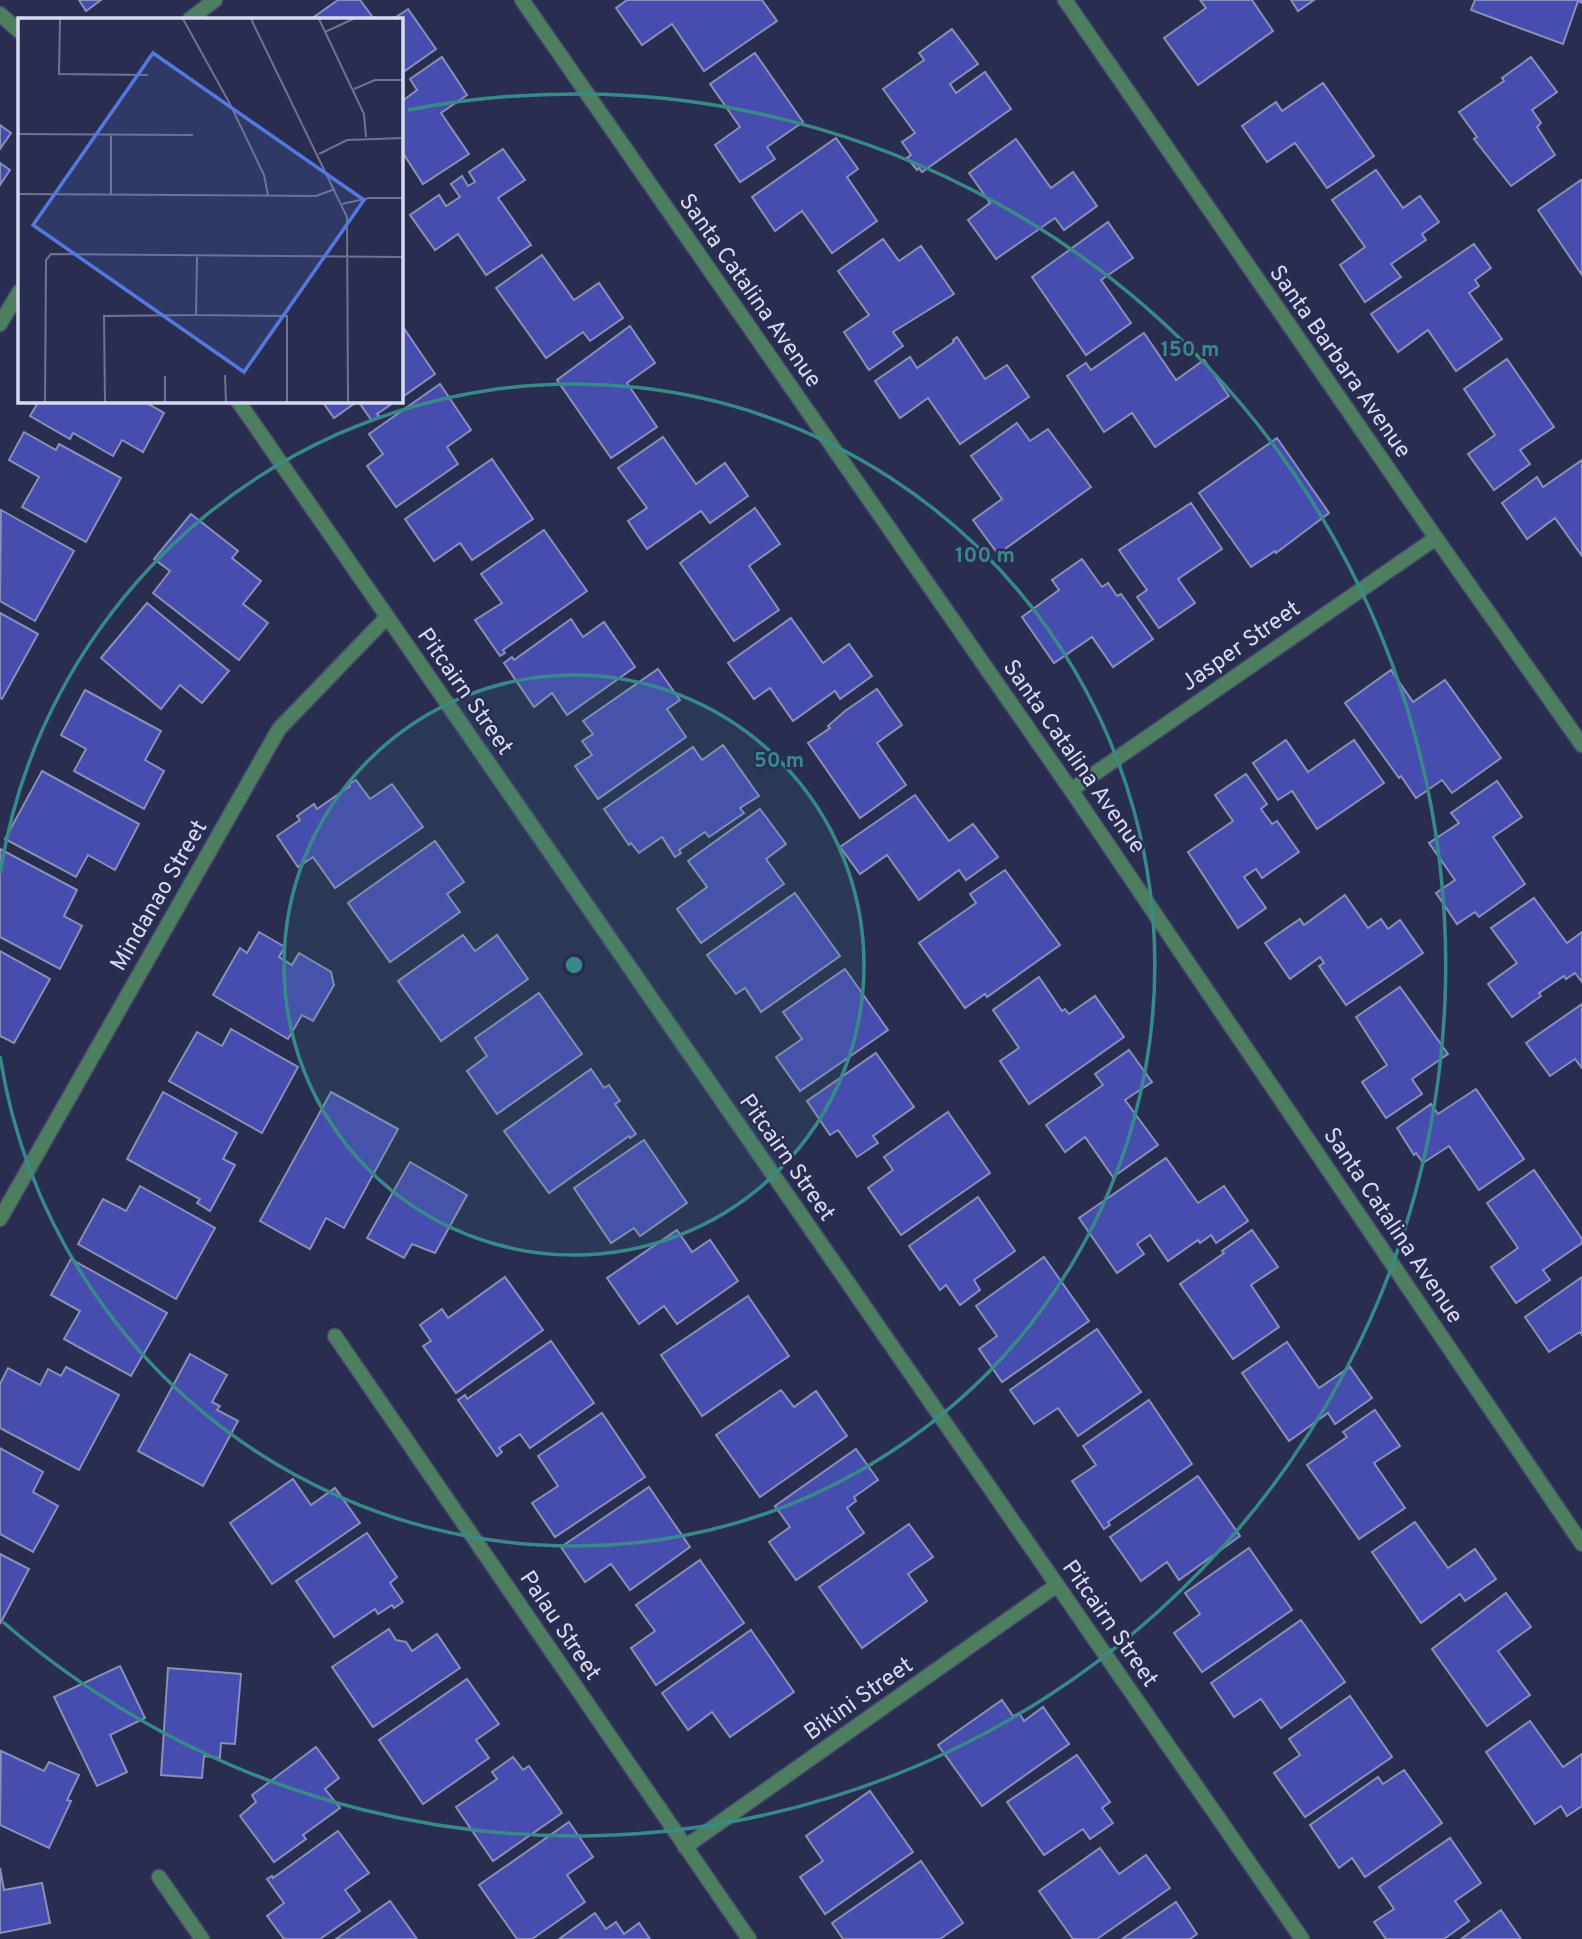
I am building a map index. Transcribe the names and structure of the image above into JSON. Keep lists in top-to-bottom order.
{
  "streets": {
    "street": [
      "Santa Catalina Avenue",
      "Santa Barbara Avenue",
      "Jasper Street",
      "Pitcairn Street",
      "Mindanao Street",
      "Palau Street",
      "Bikini Street"
    ]
  },
  "crossings": [
    ["Santa Catalina Avenue", "Jasper Street"],
    ["Santa Barbara Avenue", "Jasper Street"],
    ["Pitcairn Street", "Mindanao Street"],
    ["Pitcairn Street", "Bikini Street"],
    ["Palau Street", "Bikini Street"]
  ],
  "rings": ["150 m", "100 m", "50 m"]
}
